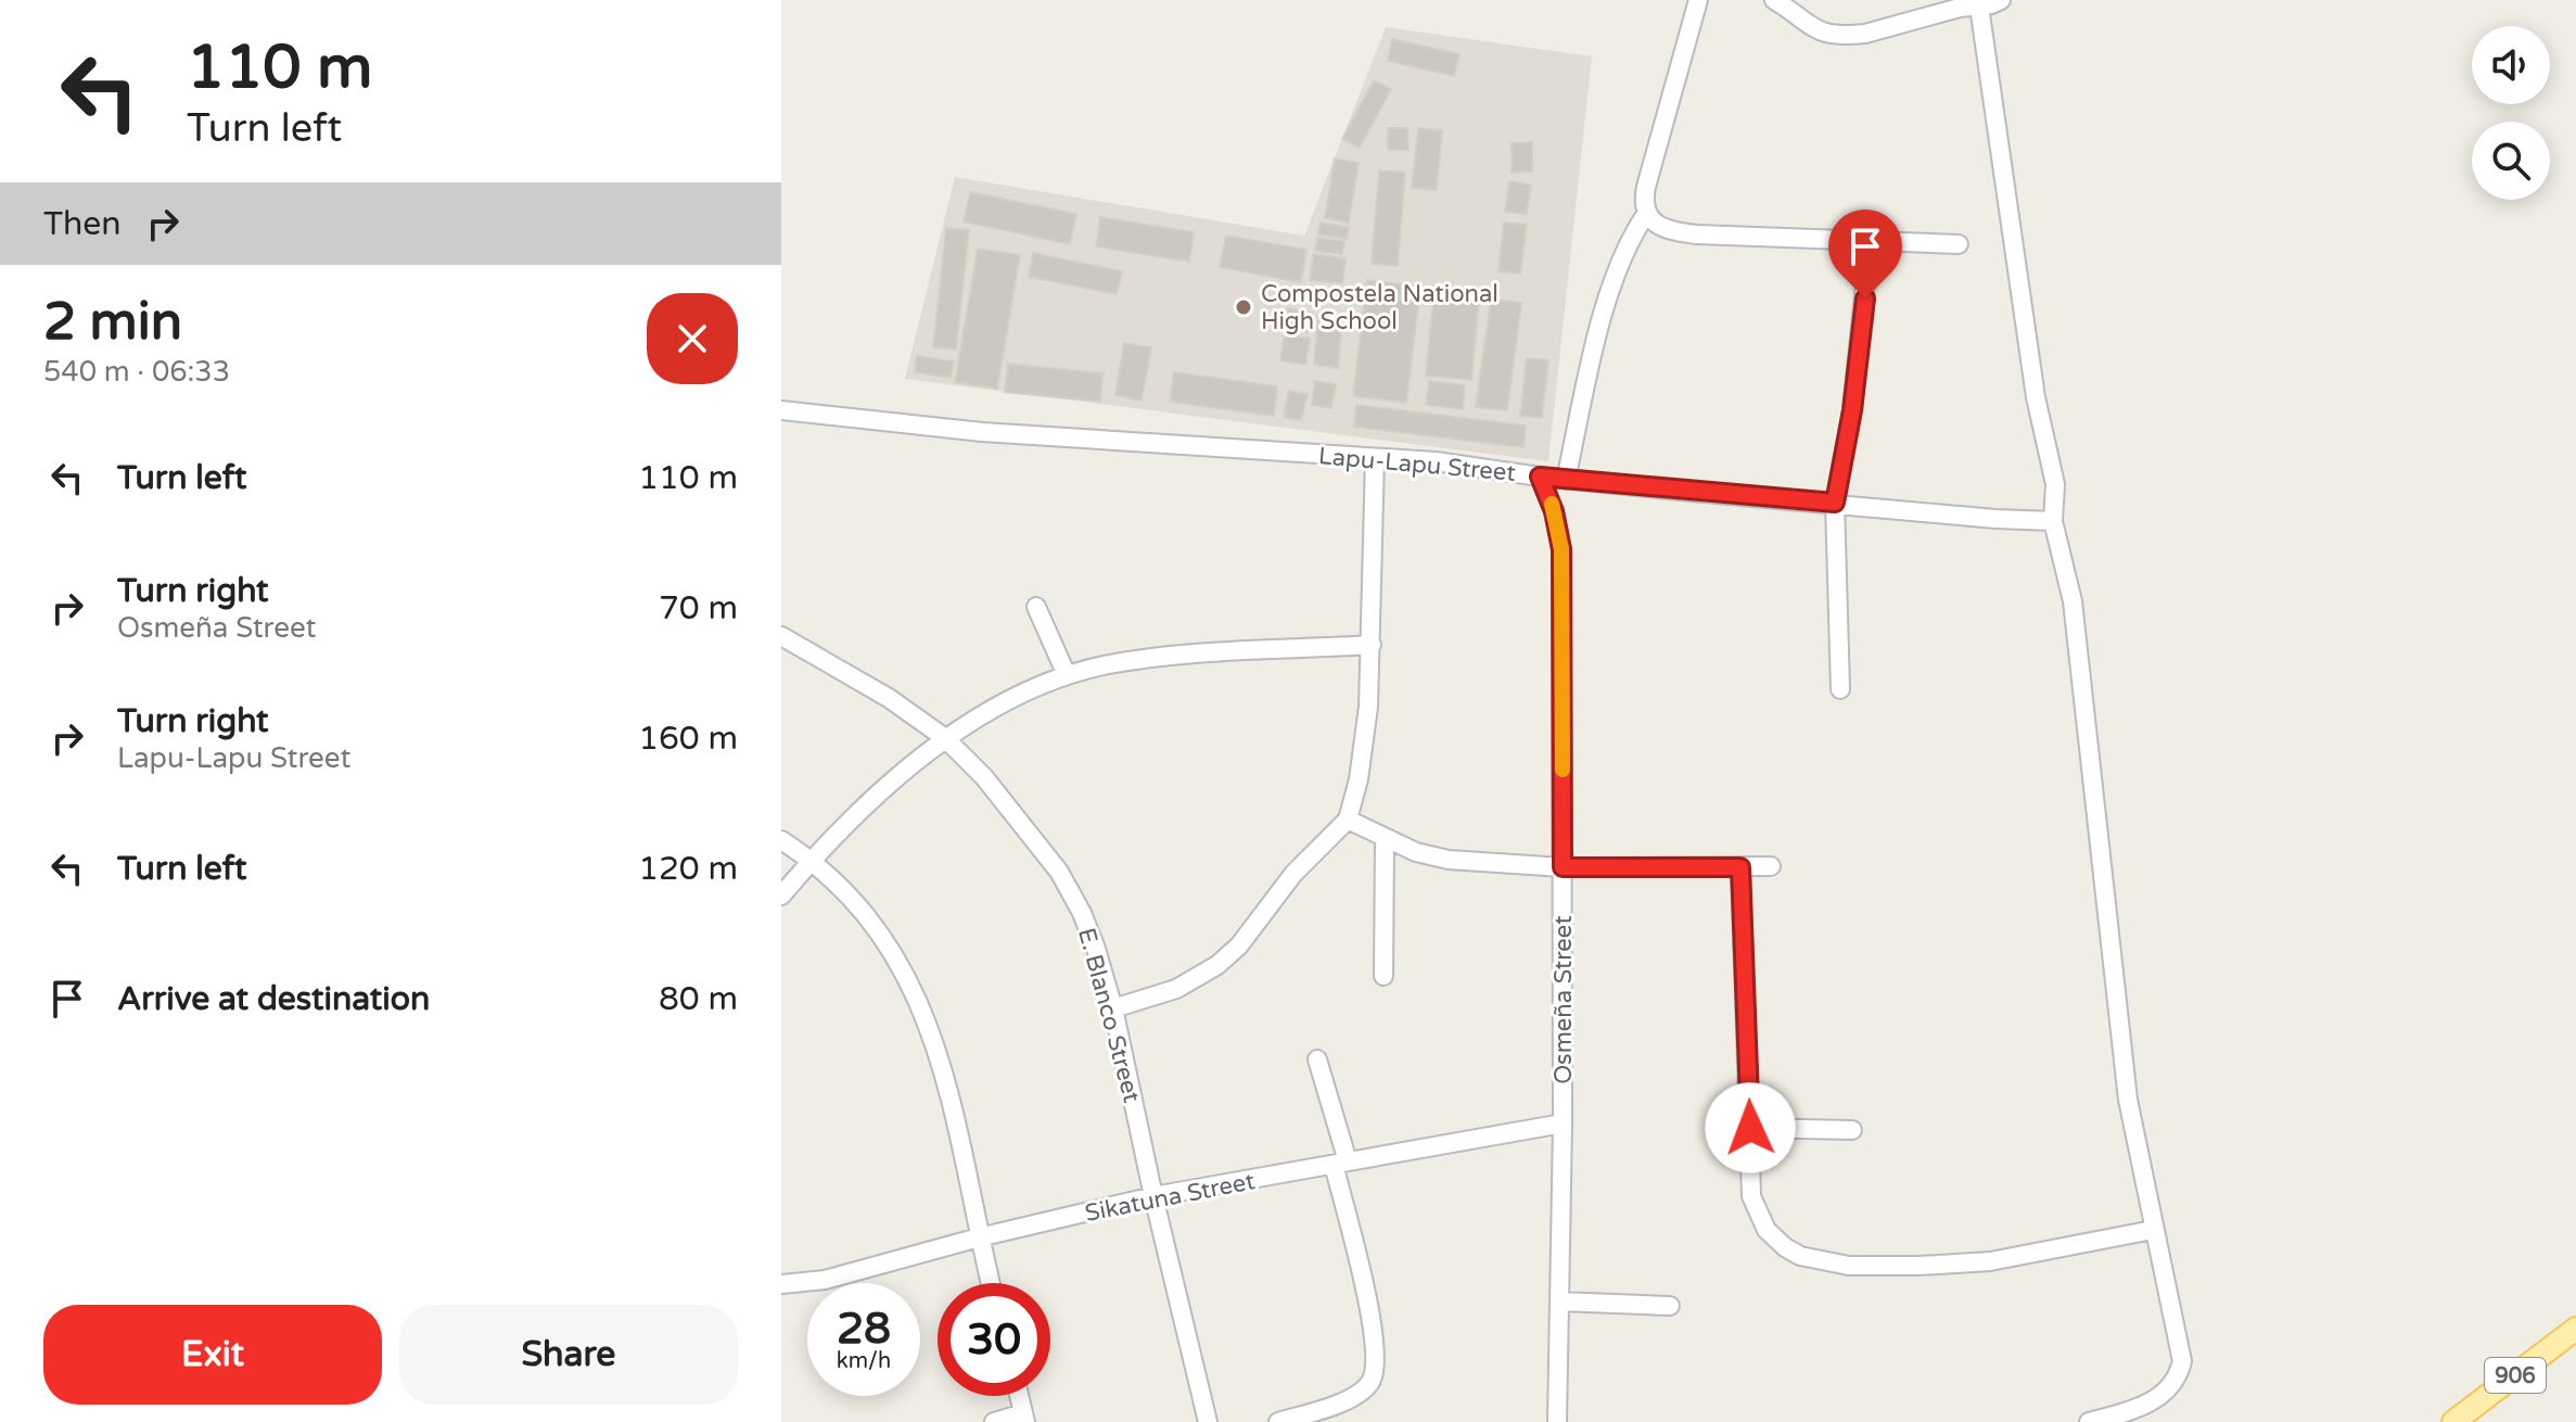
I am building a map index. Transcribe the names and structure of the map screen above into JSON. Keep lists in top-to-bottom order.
{
  "streets": {
    "main road": ["906"],
    "street": [
      "Lapu-Lapu Street",
      "Osmeña Street",
      "E. Blanco Street",
      "Sikatuna Street"
    ]
  },
  "crossings": [
    ["Lapu-Lapu Street", "Osmeña Street"],
    ["Osmeña Street", "Sikatuna Street"],
    ["E. Blanco Street", "Sikatuna Street"]
  ],
  "places": ["Compostela National High School"],
  "page": {
    "turn": ["110 m", "Turn left"],
    "then": "Then",
    "heading": ["2 min", "540 m · 06:33"],
    "list": [
      {
        "name": "Turn left",
        "value": "110 m"
      },
      {
        "name": "Turn right",
        "note": "Osmeña Street",
        "value": "70 m"
      },
      {
        "name": "Turn right",
        "note": "Lapu-Lapu Street",
        "value": "160 m"
      },
      {
        "name": "Turn left",
        "value": "120 m"
      },
      {
        "name": "Arrive at destination",
        "value": "80 m"
      }
    ],
    "speed": "28 km/h",
    "limit": "30",
    "buttons": ["Exit", "Share"]
  }
}
